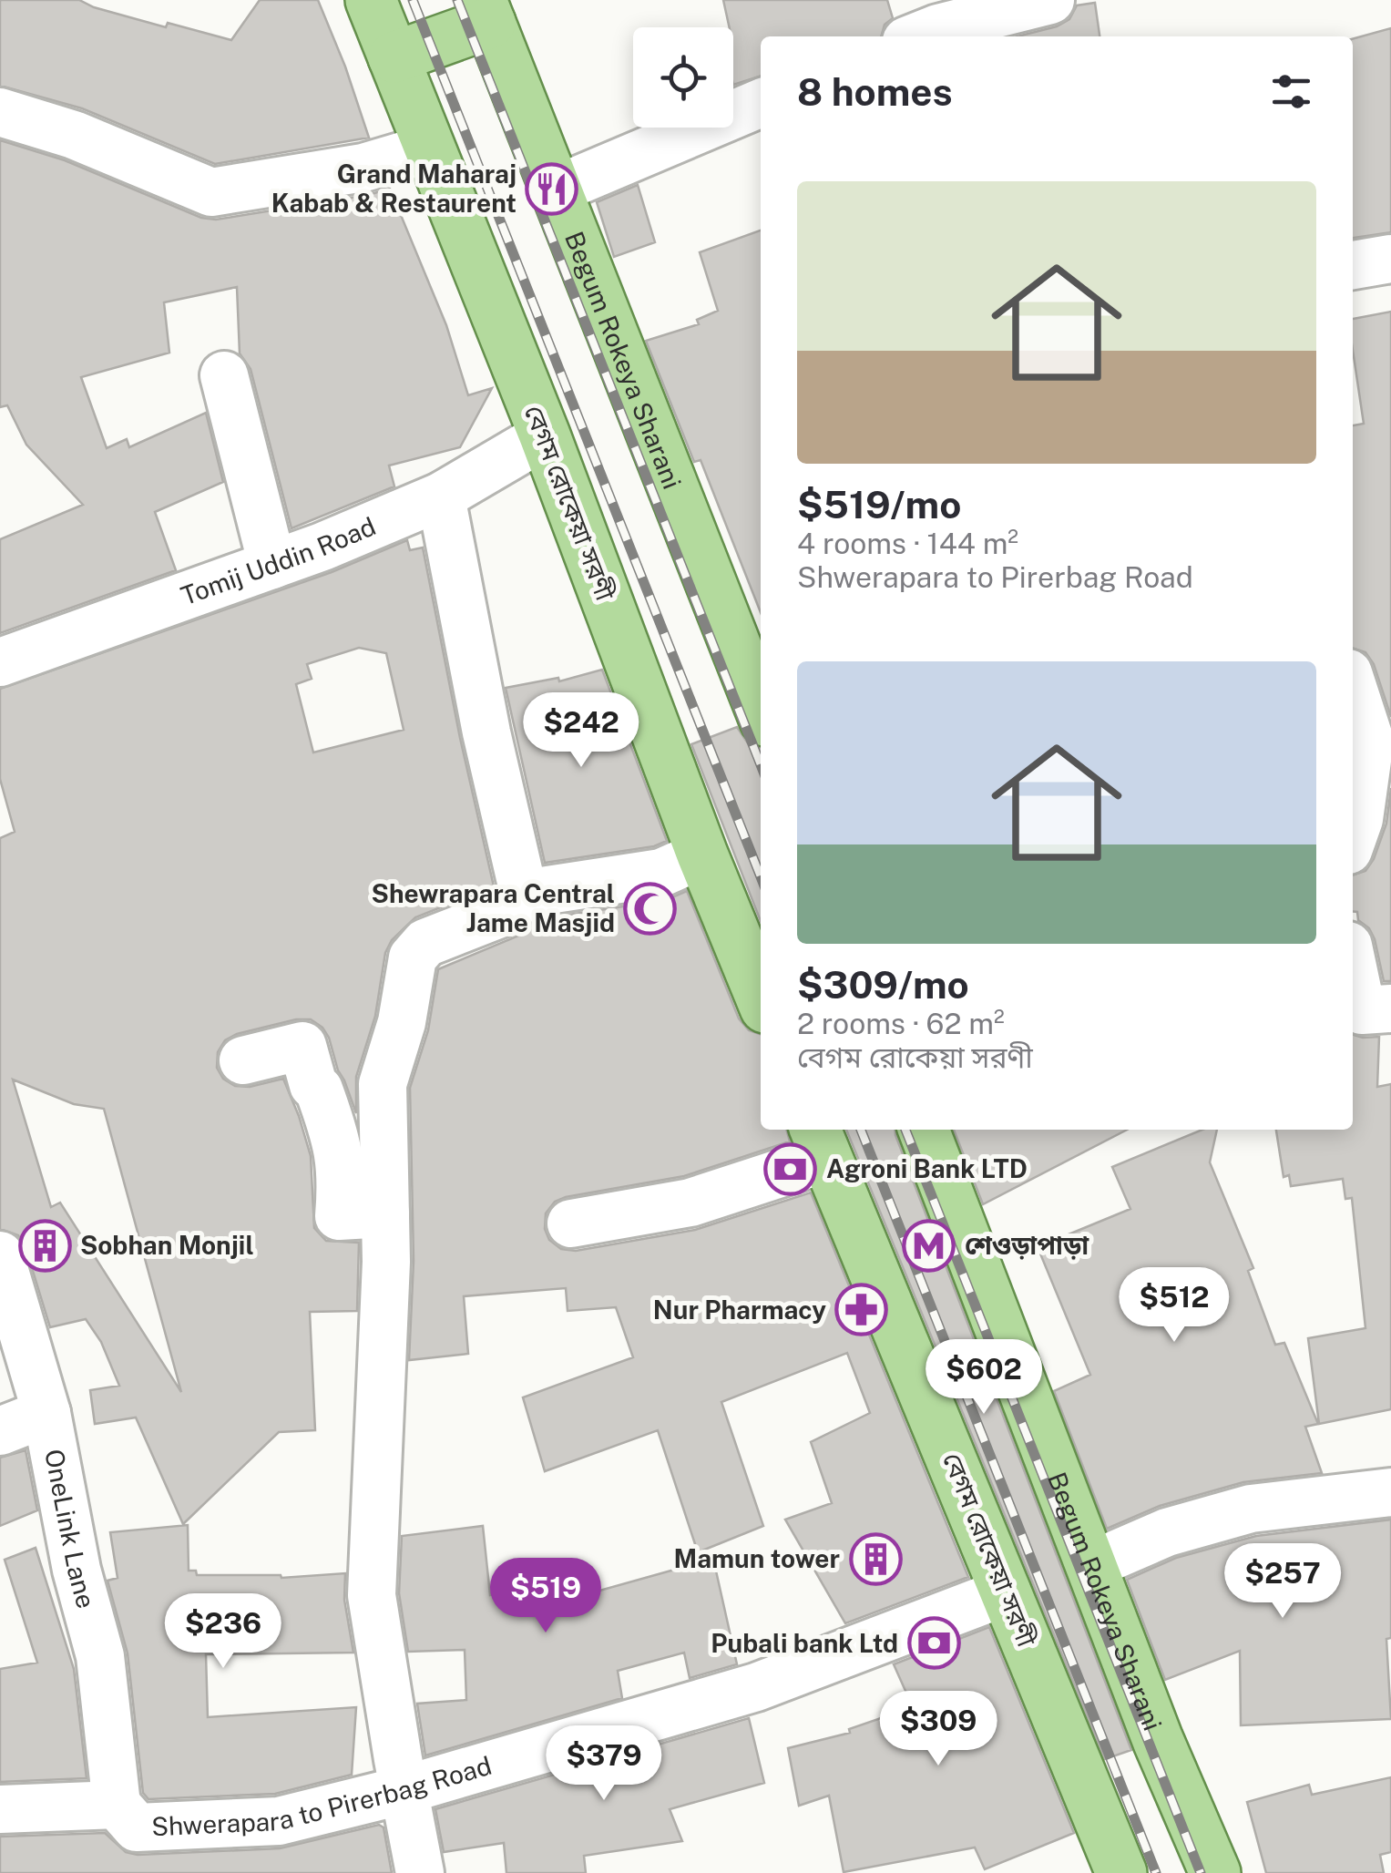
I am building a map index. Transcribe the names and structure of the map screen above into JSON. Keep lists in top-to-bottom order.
{
  "streets": {
    "main road": ["Begum Rokeya Sharani", "বেগম রোকেয়া সরণী"],
    "street": ["Tomij Uddin Road", "OneLink Lane", "Shwerapara to Pirerbag Road"]
  },
  "crossings": [
    ["বেগম রোকেয়া সরণী", "Tomij Uddin Road"],
    ["বেগম রোকেয়া সরণী", "Shwerapara to Pirerbag Road"],
    ["OneLink Lane", "Shwerapara to Pirerbag Road"]
  ],
  "places": {
    "restaurant": ["Grand Maharaj Kabab & Restaurent"],
    "mosque": ["Shewrapara Central Jame Masjid"],
    "bank": ["Agroni Bank LTD", "Pubali bank Ltd"],
    "building": ["Sobhan Monjil", "Mamun tower"],
    "metro station": ["শেওড়াপাড়া"],
    "pharmacy": ["Nur Pharmacy"]
  },
  "page": {
    "heading": "8 homes",
    "list": [
      {
        "name": "$519/mo",
        "note": "4 rooms · 144 m² · Shwerapara to Pirerbag Road"
      },
      {
        "name": "$309/mo",
        "note": "2 rooms · 62 m² · বেগম রোকেয়া সরণী"
      }
    ],
    "price": [
      "$242",
      "$512",
      "$602",
      "$257",
      "$519",
      "$236",
      "$309",
      "$379"
    ]
  }
}
